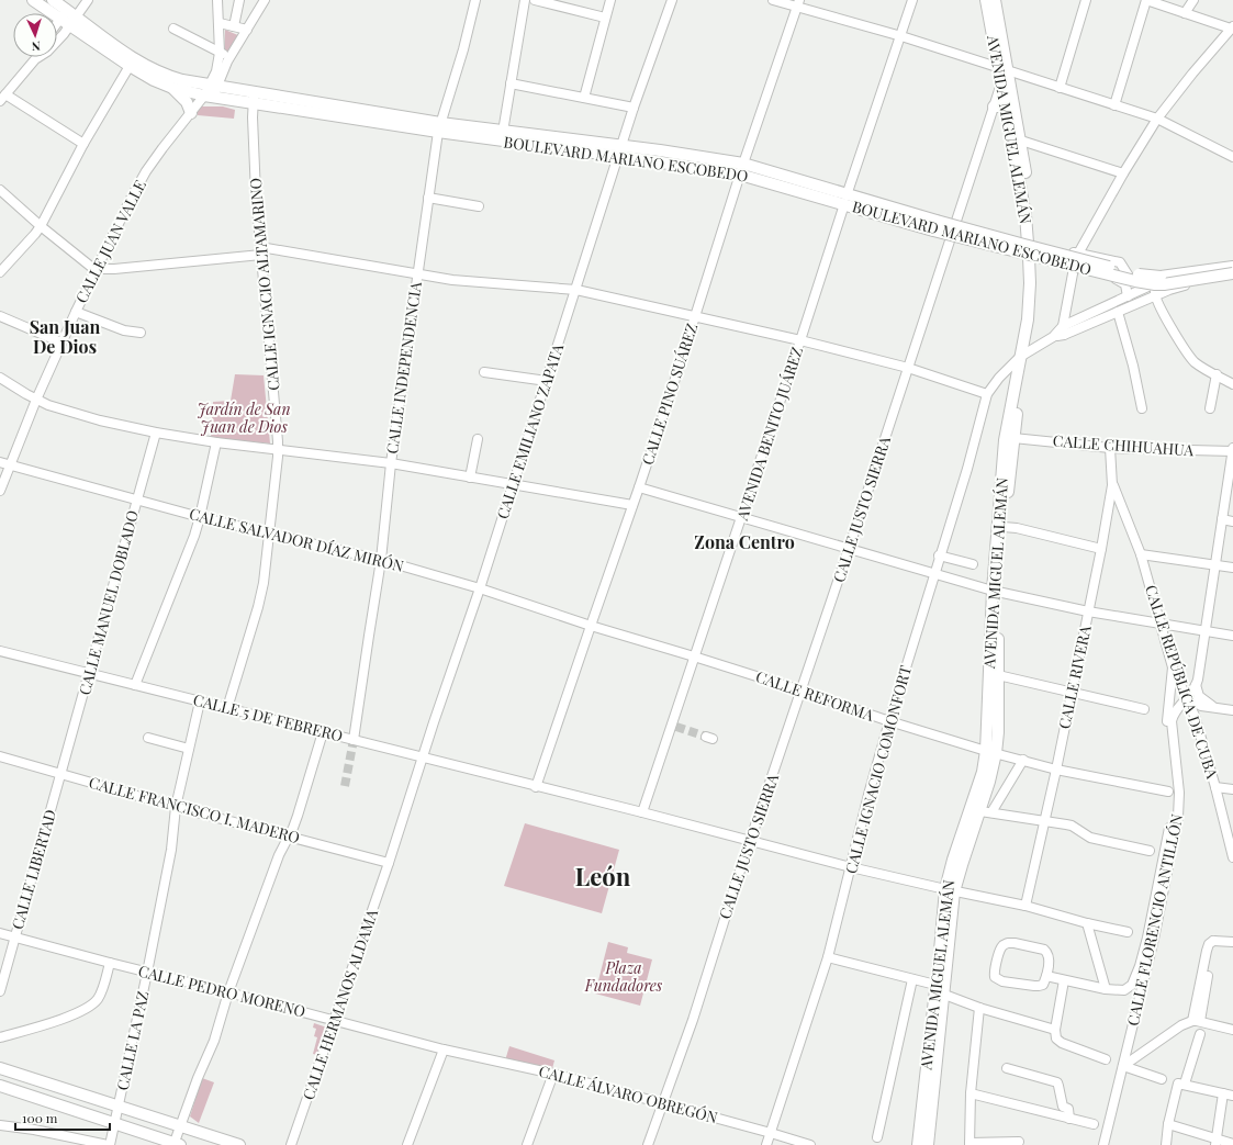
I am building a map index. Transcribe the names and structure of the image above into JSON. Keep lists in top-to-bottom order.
{
  "streets": {
    "main road": ["AVENIDA MIGUEL ALEMÁN", "BOULEVARD MARIANO ESCOBEDO"],
    "street": [
      "CALLE JUAN VALLE",
      "CALLE IGNACIO ALTAMARINO",
      "CALLE INDEPENDENCIA",
      "CALLE PINO SUÁREZ",
      "CALLE EMILIANO ZAPATA",
      "AVENIDA BENITO JUÁREZ",
      "CALLE CHIHUAHUA",
      "CALLE JUSTO SIERRA",
      "CALLE SALVADOR DÍAZ MIRÓN",
      "CALLE MANUEL DOBLADO",
      "CALLE RIVERA",
      "CALLE REPÚBLICA DE CUBA",
      "CALLE REFORMA",
      "CALLE 5 DE FEBRERO",
      "CALLE IGNACIO COMONFORT",
      "CALLE FRANCISCO I. MADERO",
      "CALLE LIBERTAD",
      "CALLE FLORENCIO ANTILLÓN",
      "CALLE PEDRO MORENO",
      "CALLE HERMANOS ALDAMA",
      "CALLE LA PAZ",
      "CALLE ÁLVARO OBREGÓN"
    ]
  },
  "crossings": [
    ["AVENIDA MIGUEL ALEMÁN", "CALLE CHIHUAHUA"],
    ["AVENIDA MIGUEL ALEMÁN", "CALLE JUSTO SIERRA"],
    ["AVENIDA MIGUEL ALEMÁN", "CALLE REFORMA"],
    ["AVENIDA MIGUEL ALEMÁN", "CALLE 5 DE FEBRERO"],
    ["BOULEVARD MARIANO ESCOBEDO", "CALLE JUAN VALLE"],
    ["BOULEVARD MARIANO ESCOBEDO", "CALLE IGNACIO ALTAMARINO"],
    ["BOULEVARD MARIANO ESCOBEDO", "CALLE INDEPENDENCIA"],
    ["BOULEVARD MARIANO ESCOBEDO", "CALLE PINO SUÁREZ"],
    ["BOULEVARD MARIANO ESCOBEDO", "CALLE EMILIANO ZAPATA"],
    ["BOULEVARD MARIANO ESCOBEDO", "AVENIDA BENITO JUÁREZ"],
    ["CALLE JUAN VALLE", "CALLE SALVADOR DÍAZ MIRÓN"],
    ["CALLE IGNACIO ALTAMARINO", "CALLE SALVADOR DÍAZ MIRÓN"],
    ["CALLE IGNACIO ALTAMARINO", "CALLE 5 DE FEBRERO"],
    ["CALLE INDEPENDENCIA", "CALLE SALVADOR DÍAZ MIRÓN"],
    ["CALLE INDEPENDENCIA", "CALLE 5 DE FEBRERO"],
    ["CALLE PINO SUÁREZ", "CALLE SALVADOR DÍAZ MIRÓN"],
    ["CALLE PINO SUÁREZ", "CALLE REFORMA"],
    ["CALLE PINO SUÁREZ", "CALLE 5 DE FEBRERO"],
    ["CALLE EMILIANO ZAPATA", "CALLE SALVADOR DÍAZ MIRÓN"],
    ["CALLE EMILIANO ZAPATA", "CALLE 5 DE FEBRERO"],
    ["CALLE EMILIANO ZAPATA", "CALLE FRANCISCO I. MADERO"],
    ["CALLE EMILIANO ZAPATA", "CALLE HERMANOS ALDAMA"],
    ["AVENIDA BENITO JUÁREZ", "CALLE REFORMA"],
    ["AVENIDA BENITO JUÁREZ", "CALLE 5 DE FEBRERO"],
    ["CALLE CHIHUAHUA", "CALLE RIVERA"],
    ["CALLE JUSTO SIERRA", "CALLE REFORMA"],
    ["CALLE JUSTO SIERRA", "CALLE 5 DE FEBRERO"],
    ["CALLE JUSTO SIERRA", "CALLE ÁLVARO OBREGÓN"],
    ["CALLE SALVADOR DÍAZ MIRÓN", "CALLE MANUEL DOBLADO"],
    ["CALLE SALVADOR DÍAZ MIRÓN", "CALLE REFORMA"],
    ["CALLE MANUEL DOBLADO", "CALLE 5 DE FEBRERO"],
    ["CALLE MANUEL DOBLADO", "CALLE FRANCISCO I. MADERO"],
    ["CALLE MANUEL DOBLADO", "CALLE LIBERTAD"],
    ["CALLE RIVERA", "CALLE REPÚBLICA DE CUBA"],
    ["CALLE RIVERA", "CALLE REFORMA"],
    ["CALLE RIVERA", "CALLE 5 DE FEBRERO"],
    ["CALLE REPÚBLICA DE CUBA", "CALLE FLORENCIO ANTILLÓN"],
    ["CALLE REFORMA", "CALLE IGNACIO COMONFORT"],
    ["CALLE 5 DE FEBRERO", "CALLE IGNACIO COMONFORT"],
    ["CALLE 5 DE FEBRERO", "CALLE LA PAZ"],
    ["CALLE IGNACIO COMONFORT", "CALLE ÁLVARO OBREGÓN"],
    ["CALLE FRANCISCO I. MADERO", "CALLE LIBERTAD"],
    ["CALLE FRANCISCO I. MADERO", "CALLE HERMANOS ALDAMA"],
    ["CALLE FRANCISCO I. MADERO", "CALLE LA PAZ"],
    ["CALLE LIBERTAD", "CALLE PEDRO MORENO"],
    ["CALLE PEDRO MORENO", "CALLE HERMANOS ALDAMA"],
    ["CALLE PEDRO MORENO", "CALLE LA PAZ"],
    ["CALLE PEDRO MORENO", "CALLE ÁLVARO OBREGÓN"]
  ],
  "districts": ["San Juan De Dios", "Zona Centro", "León"],
  "parks": ["Jardín de San Juan de Dios", "Plaza Fundadores"],
  "scale_bar": "100 m",
  "north": "bottom"
}
